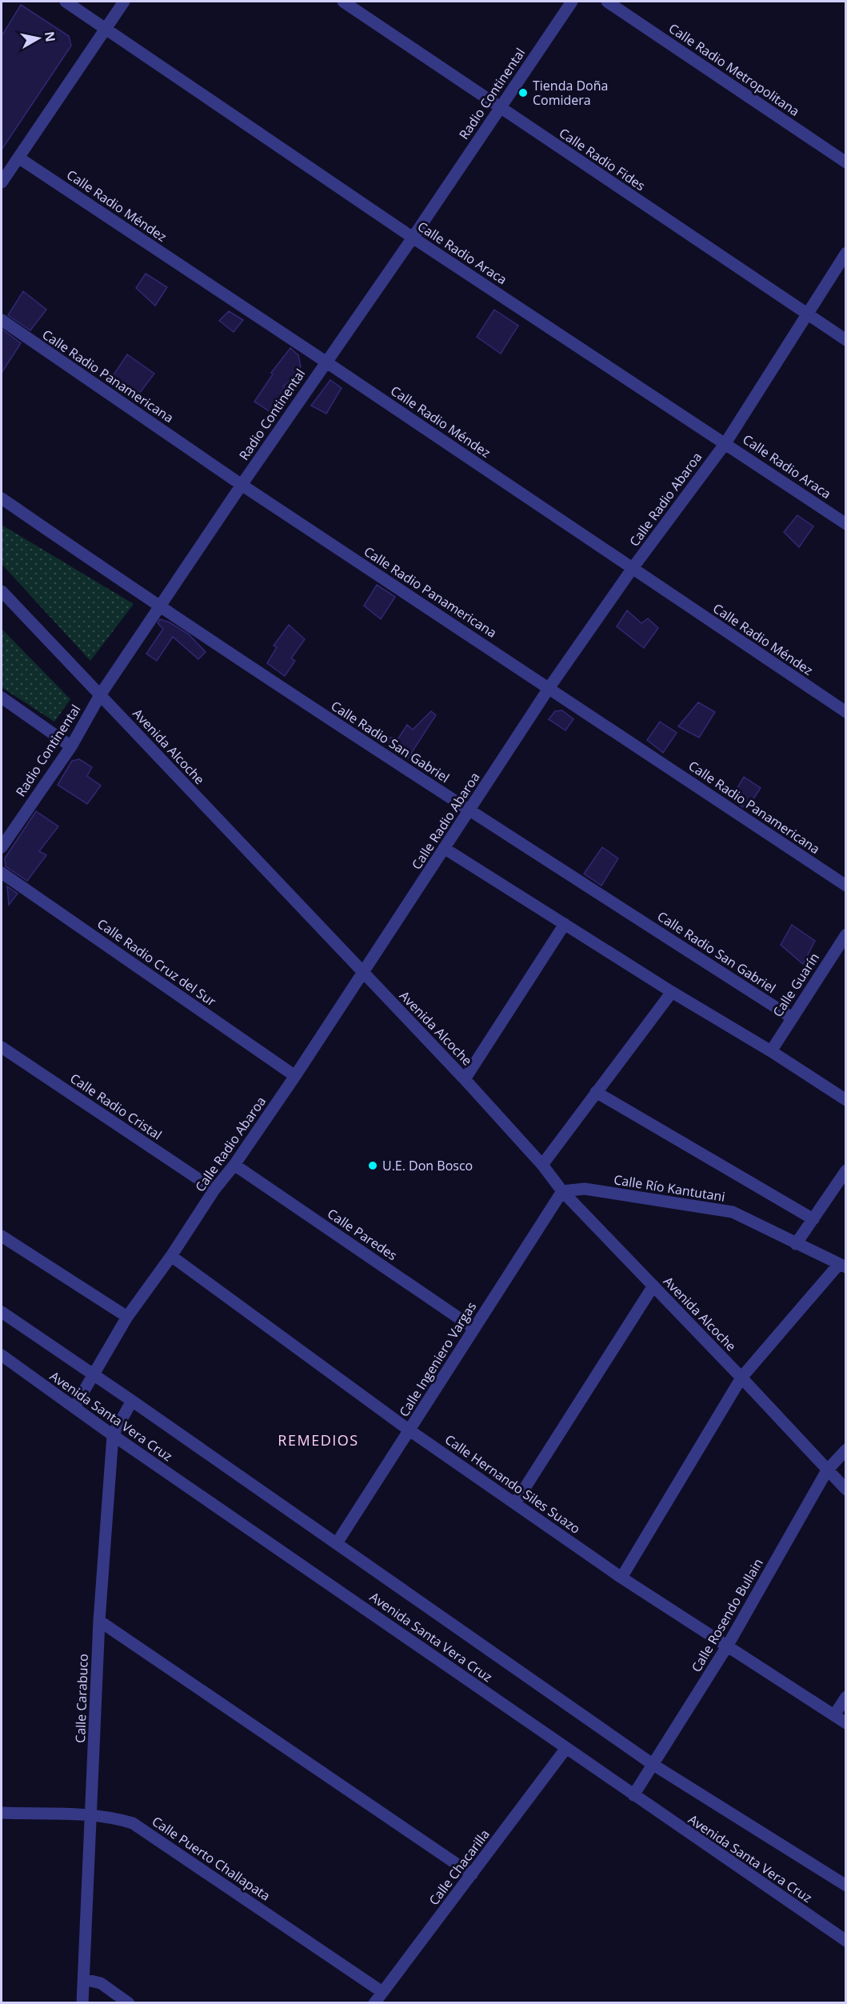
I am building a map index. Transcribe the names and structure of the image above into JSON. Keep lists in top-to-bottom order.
{
  "streets": {
    "street": [
      "Calle Radio Metropolitana",
      "Radio Continental",
      "Calle Radio Fides",
      "Calle Radio Méndez",
      "Calle Radio Araca",
      "Calle Radio Panamericana",
      "Calle Radio Abaroa",
      "Calle Radio San Gabriel",
      "Avenida Alcoche",
      "Calle Radio Cruz del Sur",
      "Calle Guarín",
      "Calle Radio Cristal",
      "Calle Río Kantutani",
      "Calle Paredes",
      "Calle Ingeniero Vargas",
      "Avenida Santa Vera Cruz",
      "Calle Hernando Siles Suazo",
      "Calle Rosendo Bullain",
      "Calle Carabuco",
      "Calle Puerto Challapata",
      "Calle Chacarilla"
    ]
  },
  "crossings": [
    ["Radio Continental", "Calle Radio Fides"],
    ["Radio Continental", "Calle Radio Méndez"],
    ["Radio Continental", "Calle Radio Araca"],
    ["Radio Continental", "Calle Radio Panamericana"],
    ["Radio Continental", "Calle Radio San Gabriel"],
    ["Radio Continental", "Avenida Alcoche"],
    ["Calle Radio Fides", "Calle Radio Abaroa"],
    ["Calle Radio Méndez", "Calle Radio Abaroa"],
    ["Calle Radio Araca", "Calle Radio Abaroa"],
    ["Calle Radio Panamericana", "Calle Radio Abaroa"],
    ["Calle Radio Abaroa", "Calle Radio San Gabriel"],
    ["Calle Radio Abaroa", "Avenida Alcoche"],
    ["Calle Radio Abaroa", "Calle Radio Cruz del Sur"],
    ["Calle Radio Abaroa", "Calle Radio Cristal"],
    ["Calle Radio Abaroa", "Calle Paredes"],
    ["Calle Radio Abaroa", "Avenida Santa Vera Cruz"],
    ["Calle Radio Abaroa", "Calle Hernando Siles Suazo"],
    ["Calle Radio San Gabriel", "Calle Guarín"],
    ["Avenida Alcoche", "Calle Río Kantutani"],
    ["Avenida Alcoche", "Calle Ingeniero Vargas"],
    ["Avenida Alcoche", "Calle Rosendo Bullain"],
    ["Calle Río Kantutani", "Calle Ingeniero Vargas"],
    ["Calle Paredes", "Calle Ingeniero Vargas"],
    ["Calle Ingeniero Vargas", "Avenida Santa Vera Cruz"],
    ["Calle Ingeniero Vargas", "Calle Hernando Siles Suazo"],
    ["Avenida Santa Vera Cruz", "Calle Rosendo Bullain"],
    ["Avenida Santa Vera Cruz", "Calle Carabuco"],
    ["Avenida Santa Vera Cruz", "Calle Chacarilla"],
    ["Calle Hernando Siles Suazo", "Calle Rosendo Bullain"],
    ["Calle Carabuco", "Calle Puerto Challapata"],
    ["Calle Puerto Challapata", "Calle Chacarilla"]
  ],
  "districts": ["REMEDIOS"],
  "places": ["Tienda Doña Comidera", "U.E. Don Bosco"],
  "north": "right"
}
